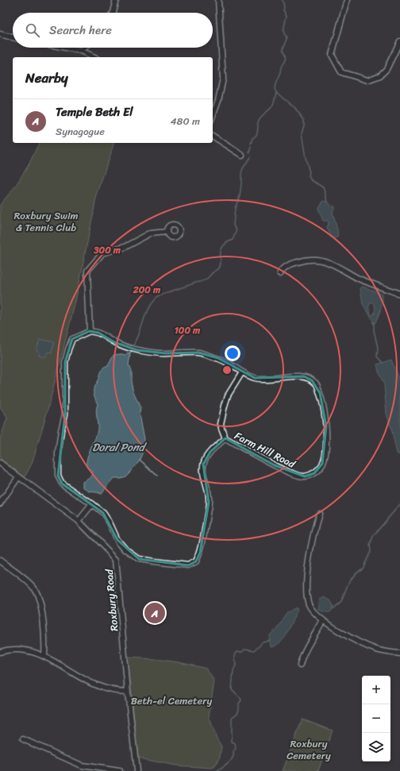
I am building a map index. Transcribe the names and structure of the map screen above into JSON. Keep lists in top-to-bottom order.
{
  "streets": {
    "street": ["Farm Hill Road", "Roxbury Road"]
  },
  "water": ["Doral Pond"],
  "parks": ["Roxbury Swim & Tennis Club", "Beth-el Cemetery", "Roxbury Cemetery"],
  "page": {
    "search": "Search here",
    "heading": "Nearby",
    "list": [
      {
        "mark": "A",
        "name": "Temple Beth El",
        "note": "Synagogue",
        "value": "480 m"
      }
    ],
    "pins": "A",
    "map_buttons": ["+", "−"]
  },
  "rings": ["300 m", "200 m", "100 m"]
}
